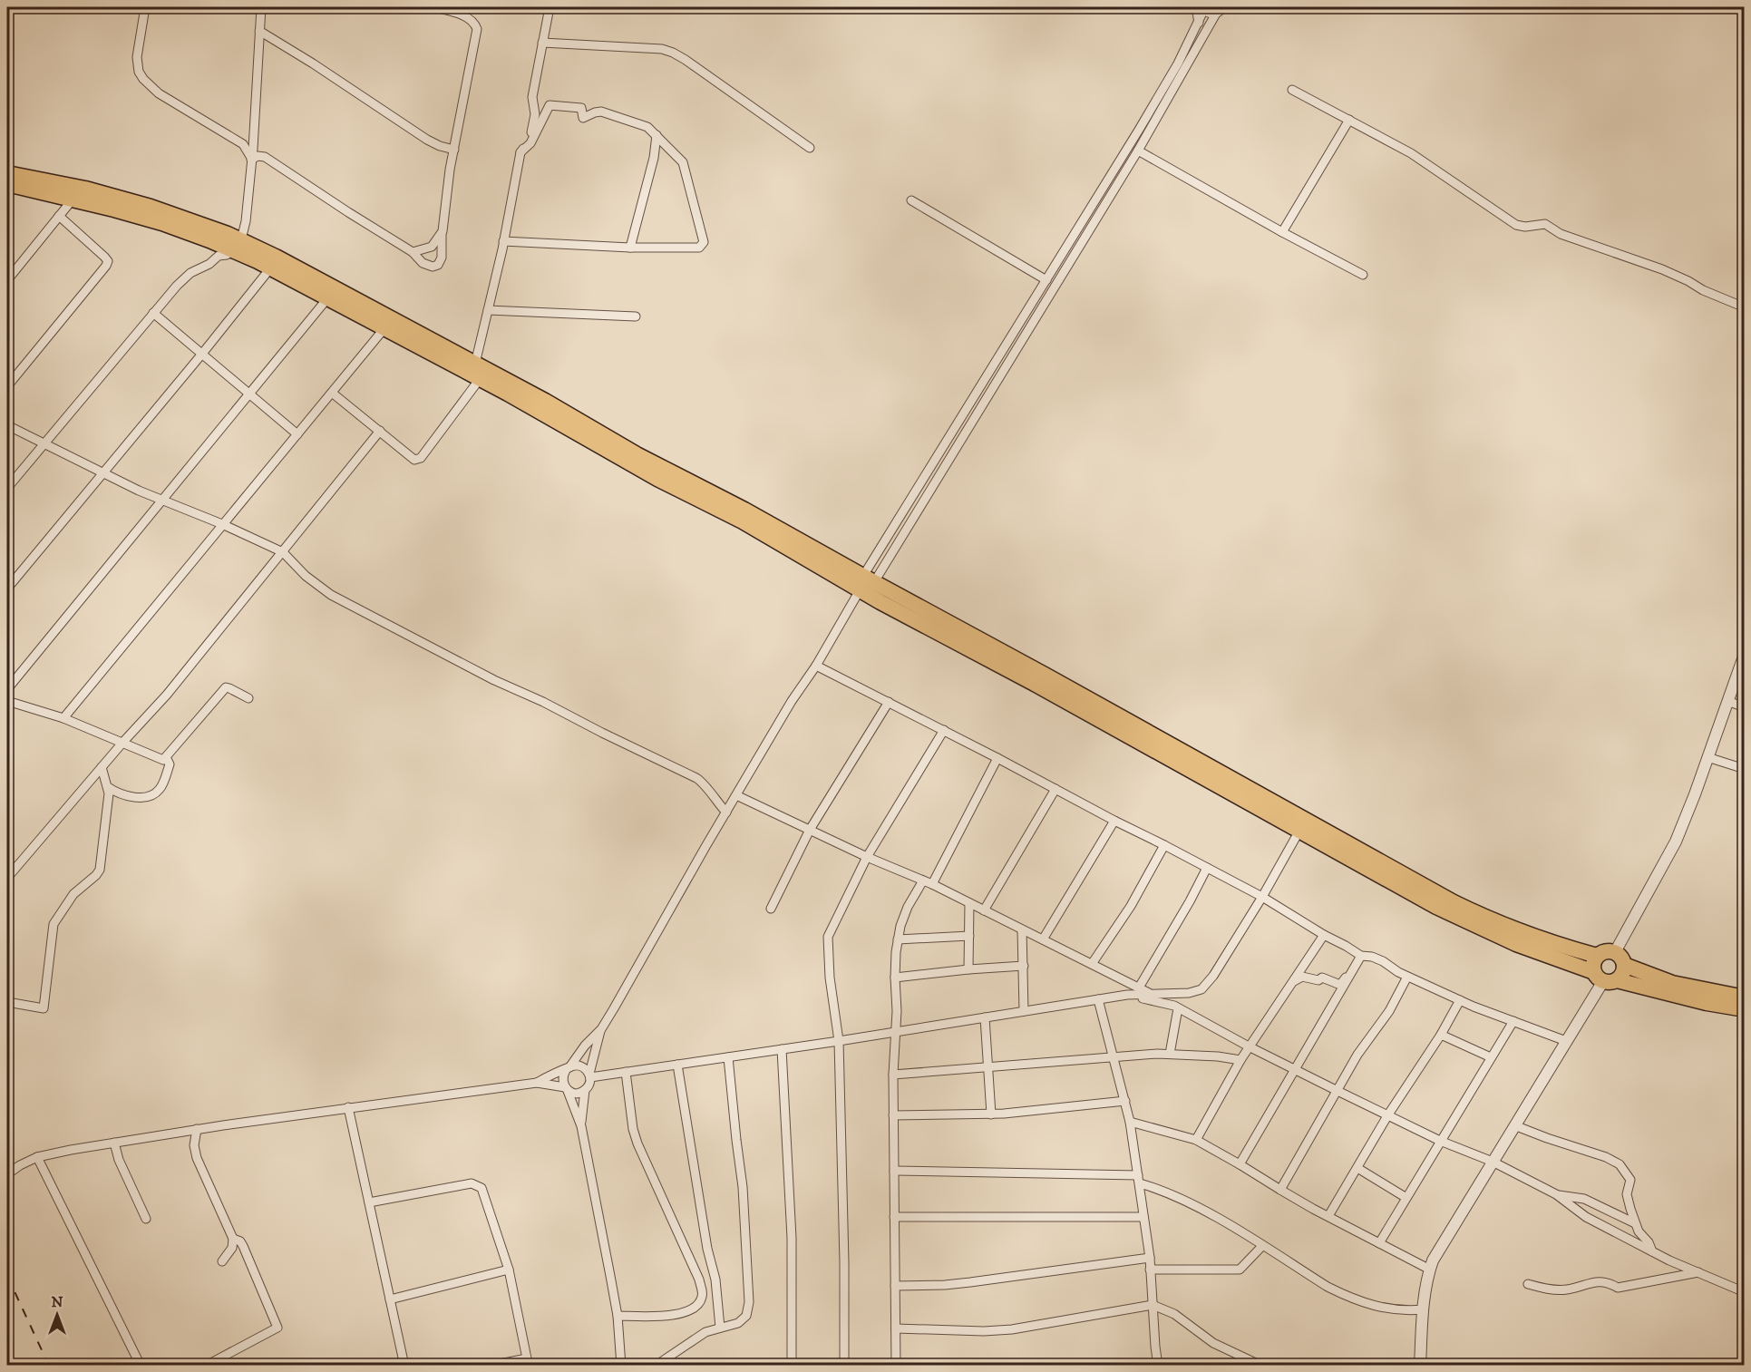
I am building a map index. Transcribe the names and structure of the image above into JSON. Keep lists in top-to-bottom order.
{
  "north": "top"
}
